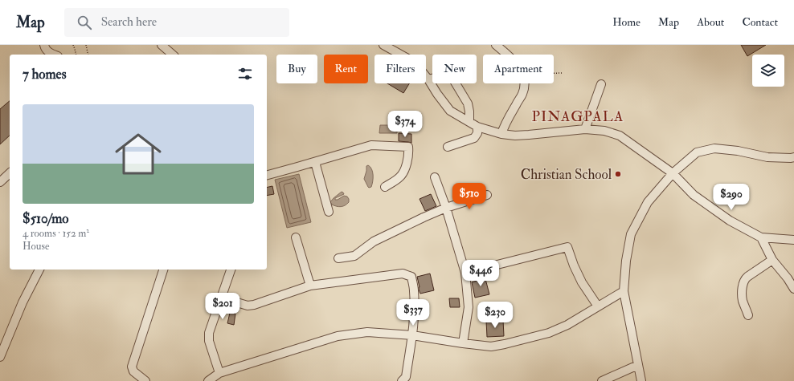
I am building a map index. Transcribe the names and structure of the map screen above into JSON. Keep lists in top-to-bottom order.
{
  "districts": ["PINAGPALA"],
  "places": ["Christian School"],
  "page": {
    "header": "Map",
    "search": "Search here",
    "nav": [
      "Home",
      "Map",
      "About",
      "Contact"
    ],
    "chip": [
      "Buy",
      "Rent",
      "Filters",
      "New",
      "Apartment"
    ],
    "heading": "7 homes",
    "list": [
      {
        "name": "$510/mo",
        "note": "4 rooms · 152 m² · House"
      }
    ],
    "price": [
      "$374",
      "$510",
      "$290",
      "$446",
      "$201",
      "$337",
      "$230"
    ]
  }
}
